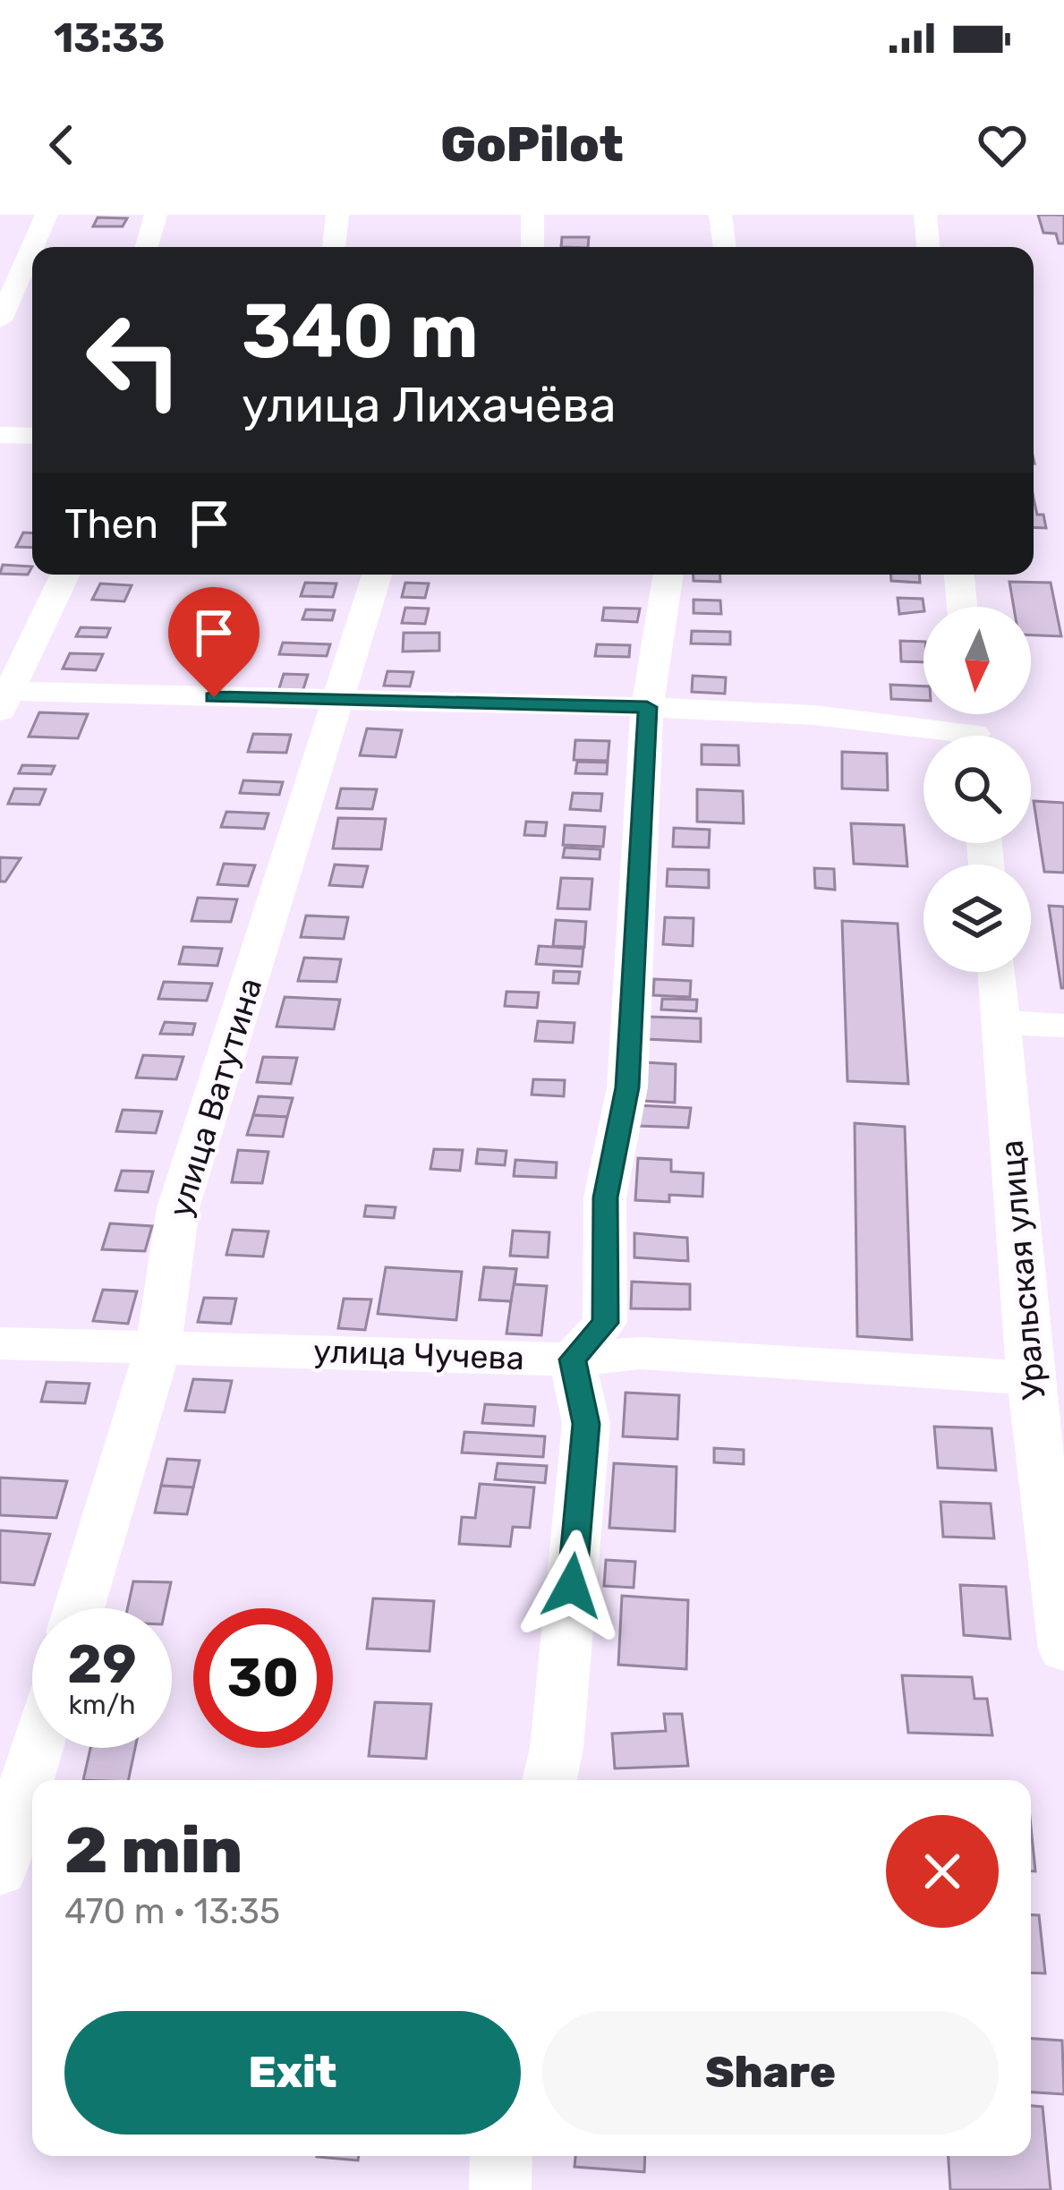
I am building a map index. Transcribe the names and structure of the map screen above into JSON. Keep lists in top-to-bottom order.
{
  "streets": {
    "street": ["улица Ватутина", "Уральская улица", "улица Чучева"]
  },
  "crossings": [
    ["улица Ватутина", "улица Чучева"],
    ["Уральская улица", "улица Чучева"]
  ],
  "north": "bottom",
  "page": {
    "status": "13:33",
    "header": "GoPilot",
    "turn": ["340 m", "улица Лихачёва"],
    "then": "Then",
    "speed": "29 km/h",
    "limit": "30",
    "heading": ["2 min", "470 m · 13:35"],
    "buttons": ["Exit", "Share"]
  }
}
